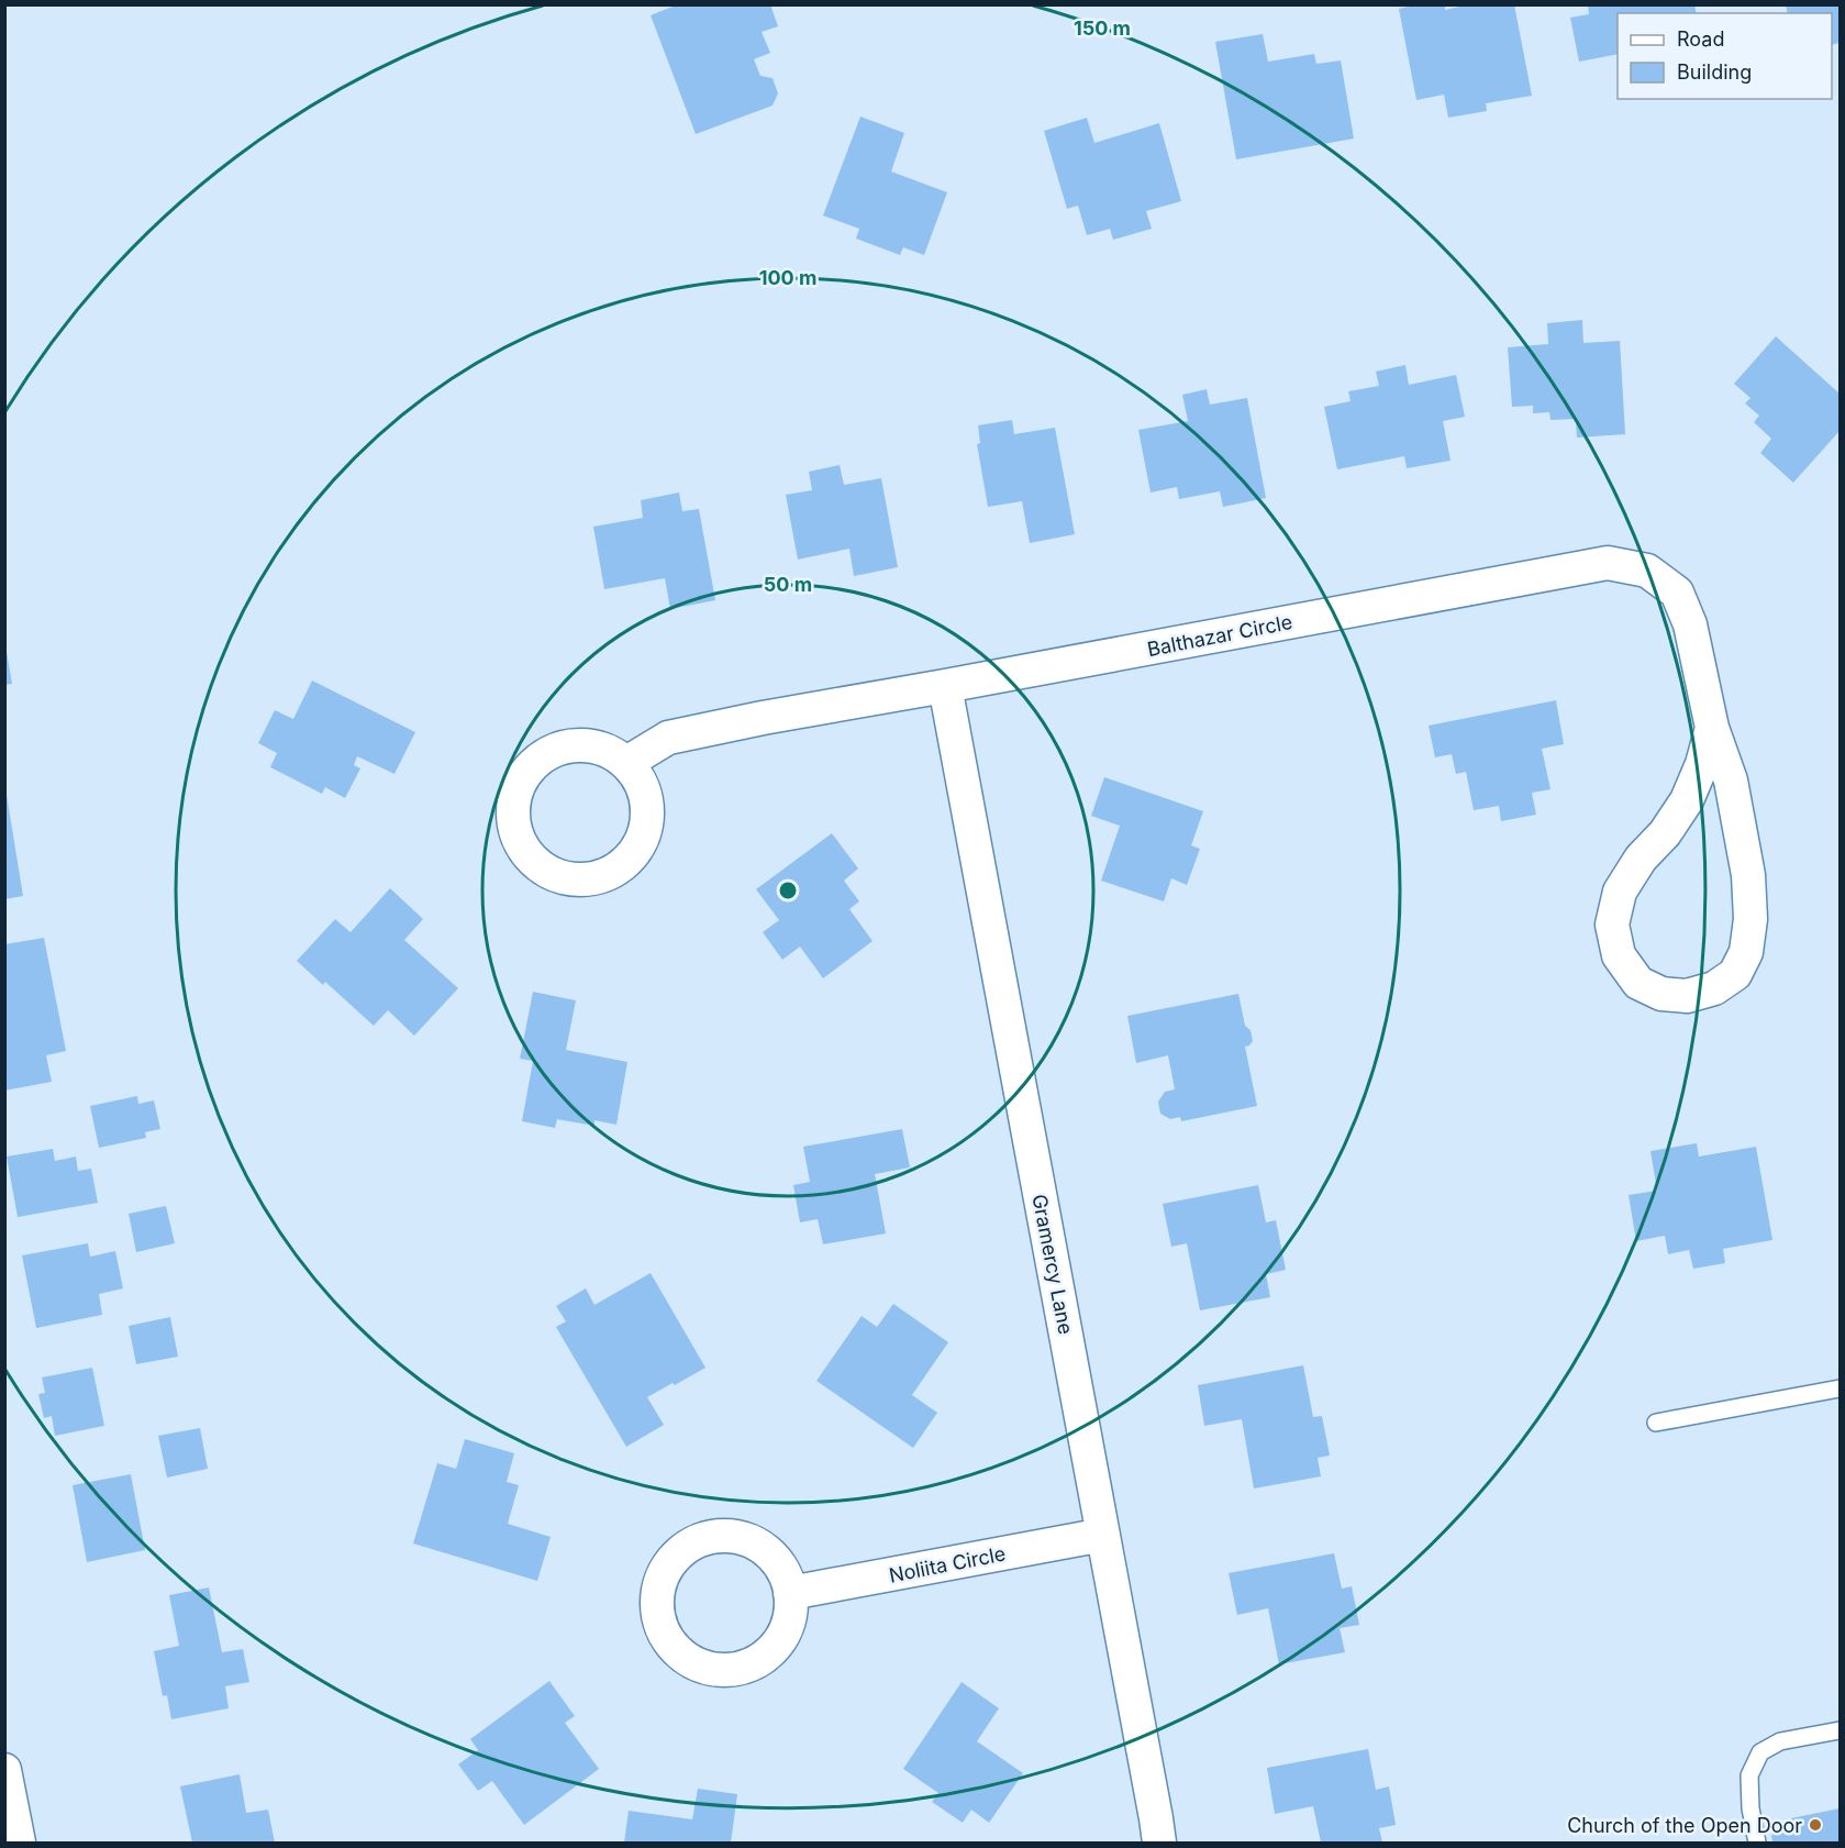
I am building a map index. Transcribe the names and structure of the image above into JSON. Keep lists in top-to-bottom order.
{
  "streets": {
    "street": ["Balthazar Circle", "Gramercy Lane", "Noliita Circle"]
  },
  "crossings": [
    ["Balthazar Circle", "Gramercy Lane"],
    ["Gramercy Lane", "Noliita Circle"]
  ],
  "places": ["Church of the Open Door"],
  "legend": ["Road", "Building"],
  "rings": ["150 m", "100 m", "50 m"]
}
